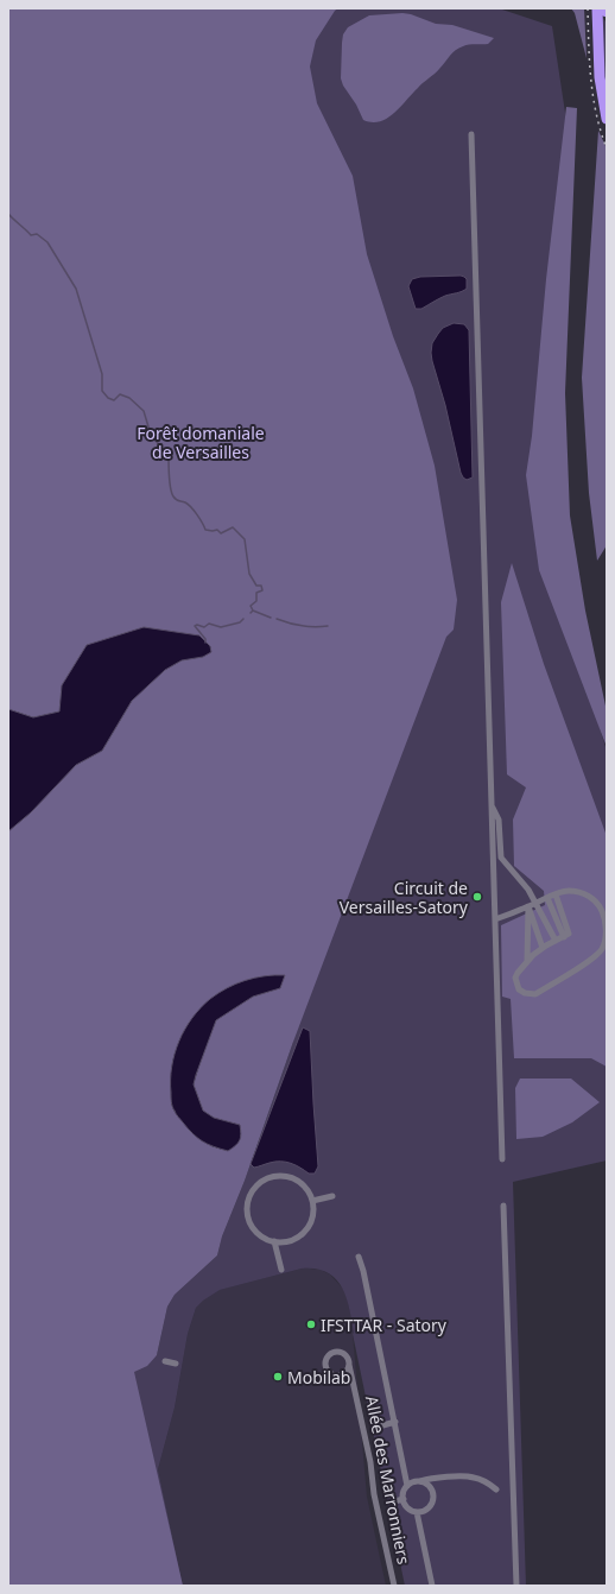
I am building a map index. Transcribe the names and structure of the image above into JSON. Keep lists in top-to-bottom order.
{
  "streets": {
    "street": ["Allée des Marronniers"]
  },
  "parks": ["Forêt domaniale de Versailles"],
  "places": ["Circuit de Versailles-Satory", "IFSTTAR - Satory", "Mobilab"]
}
